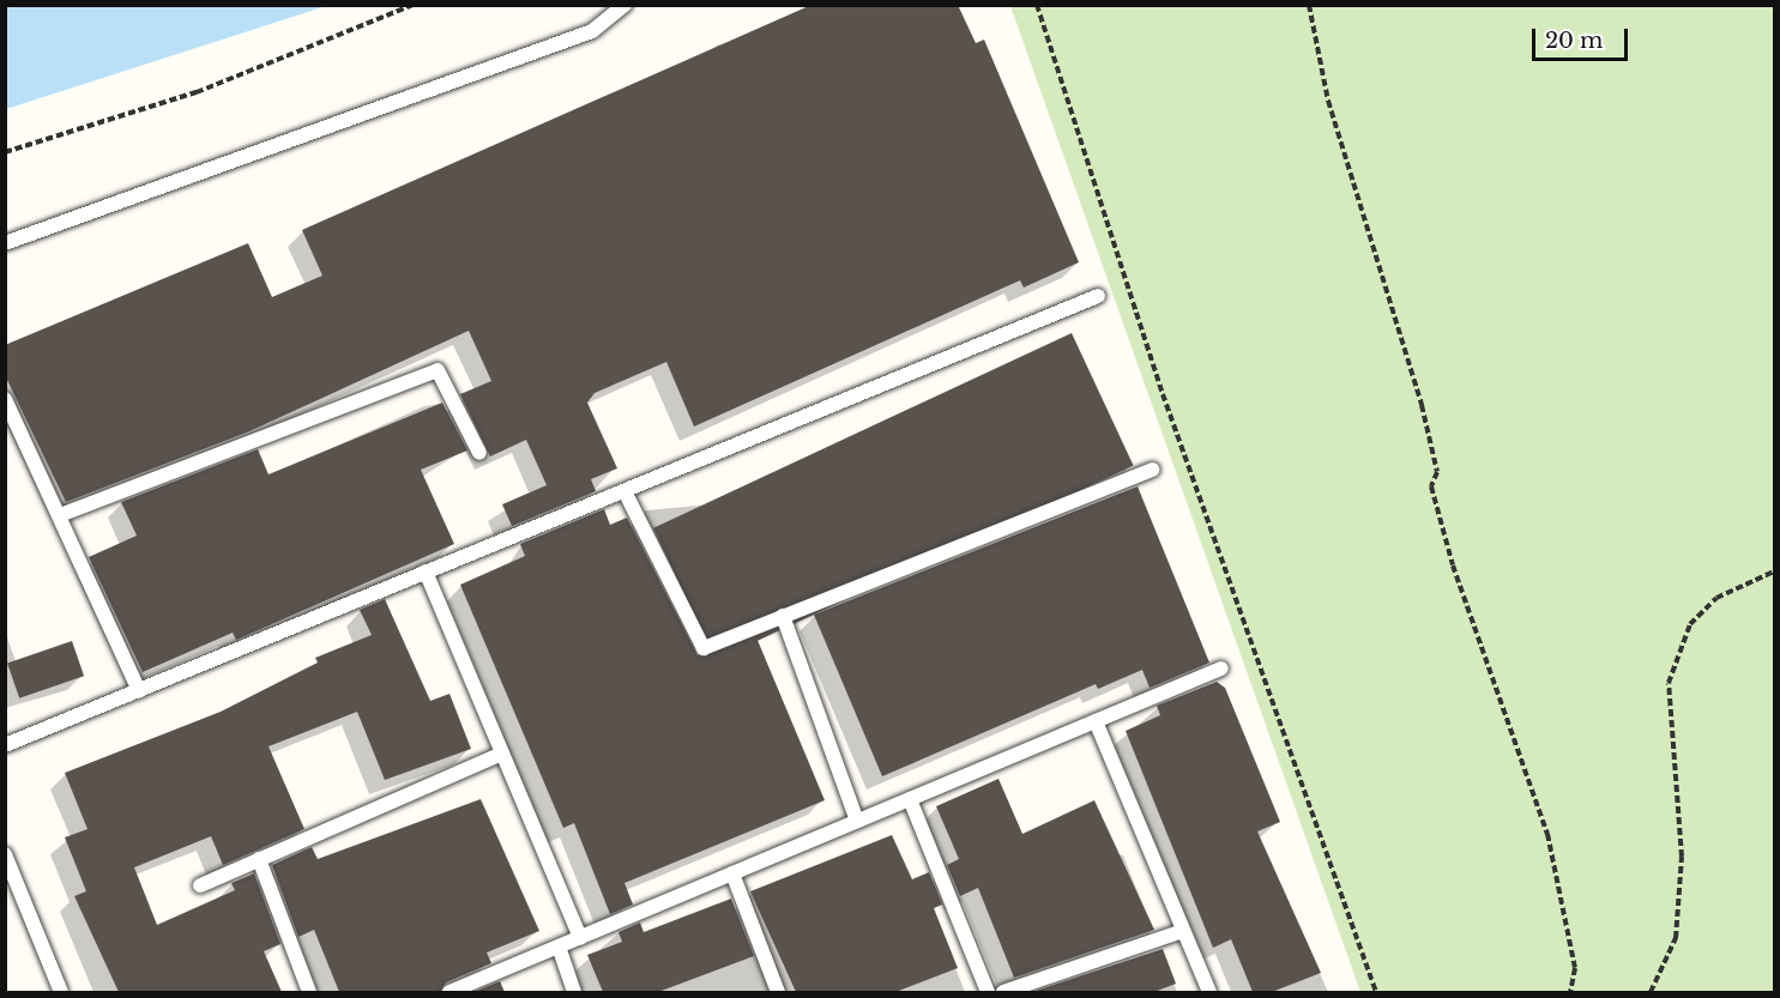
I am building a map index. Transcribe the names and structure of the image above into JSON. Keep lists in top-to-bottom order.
{
  "scale_bar": "20 m"
}
